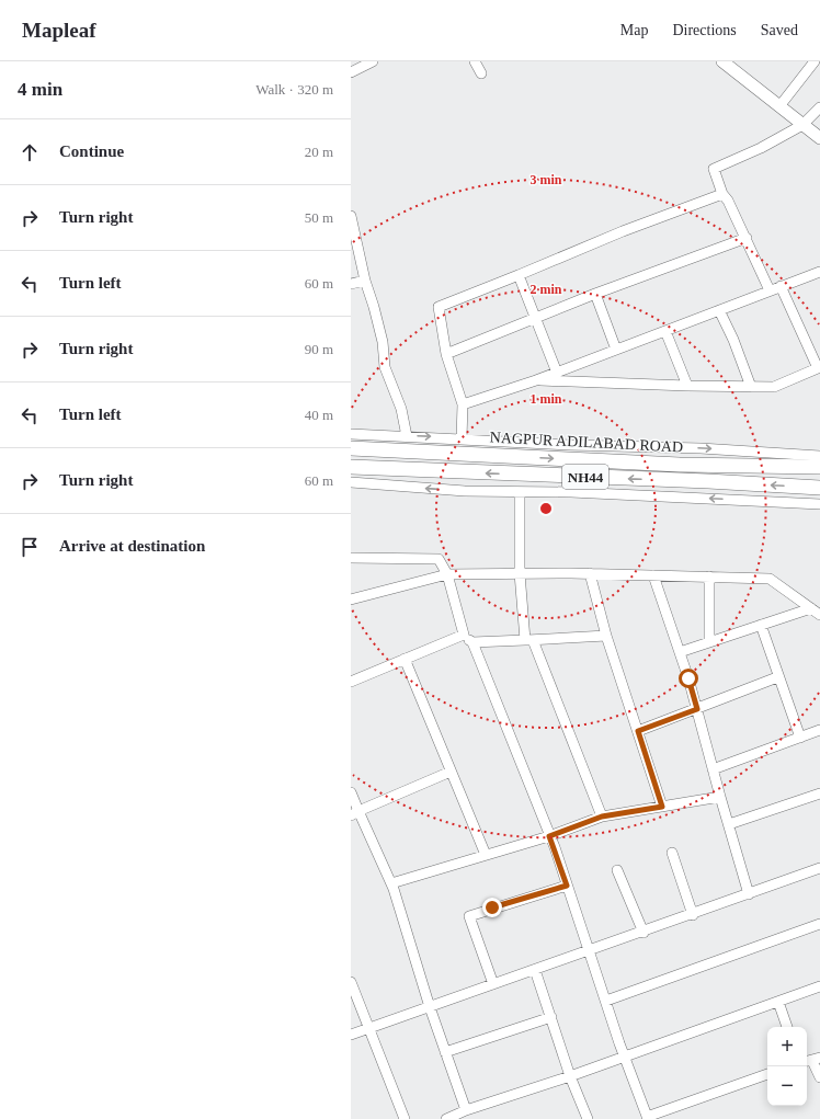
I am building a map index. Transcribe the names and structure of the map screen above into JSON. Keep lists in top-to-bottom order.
{
  "streets": {
    "highway": ["NAGPUR ADILABAD ROAD", "NH44"]
  },
  "page": {
    "header": "Mapleaf",
    "nav": ["Map", "Directions", "Saved"],
    "heading": ["4 min", "Walk · 320 m"],
    "list": [
      ["Continue", "20 m"],
      ["Turn right", "50 m"],
      ["Turn left", "60 m"],
      ["Turn right", "90 m"],
      ["Turn left", "40 m"],
      ["Turn right", "60 m"],
      "Arrive at destination"
    ],
    "map_buttons": ["+", "−"]
  },
  "rings": ["3 min", "2 min", "1 min"]
}
